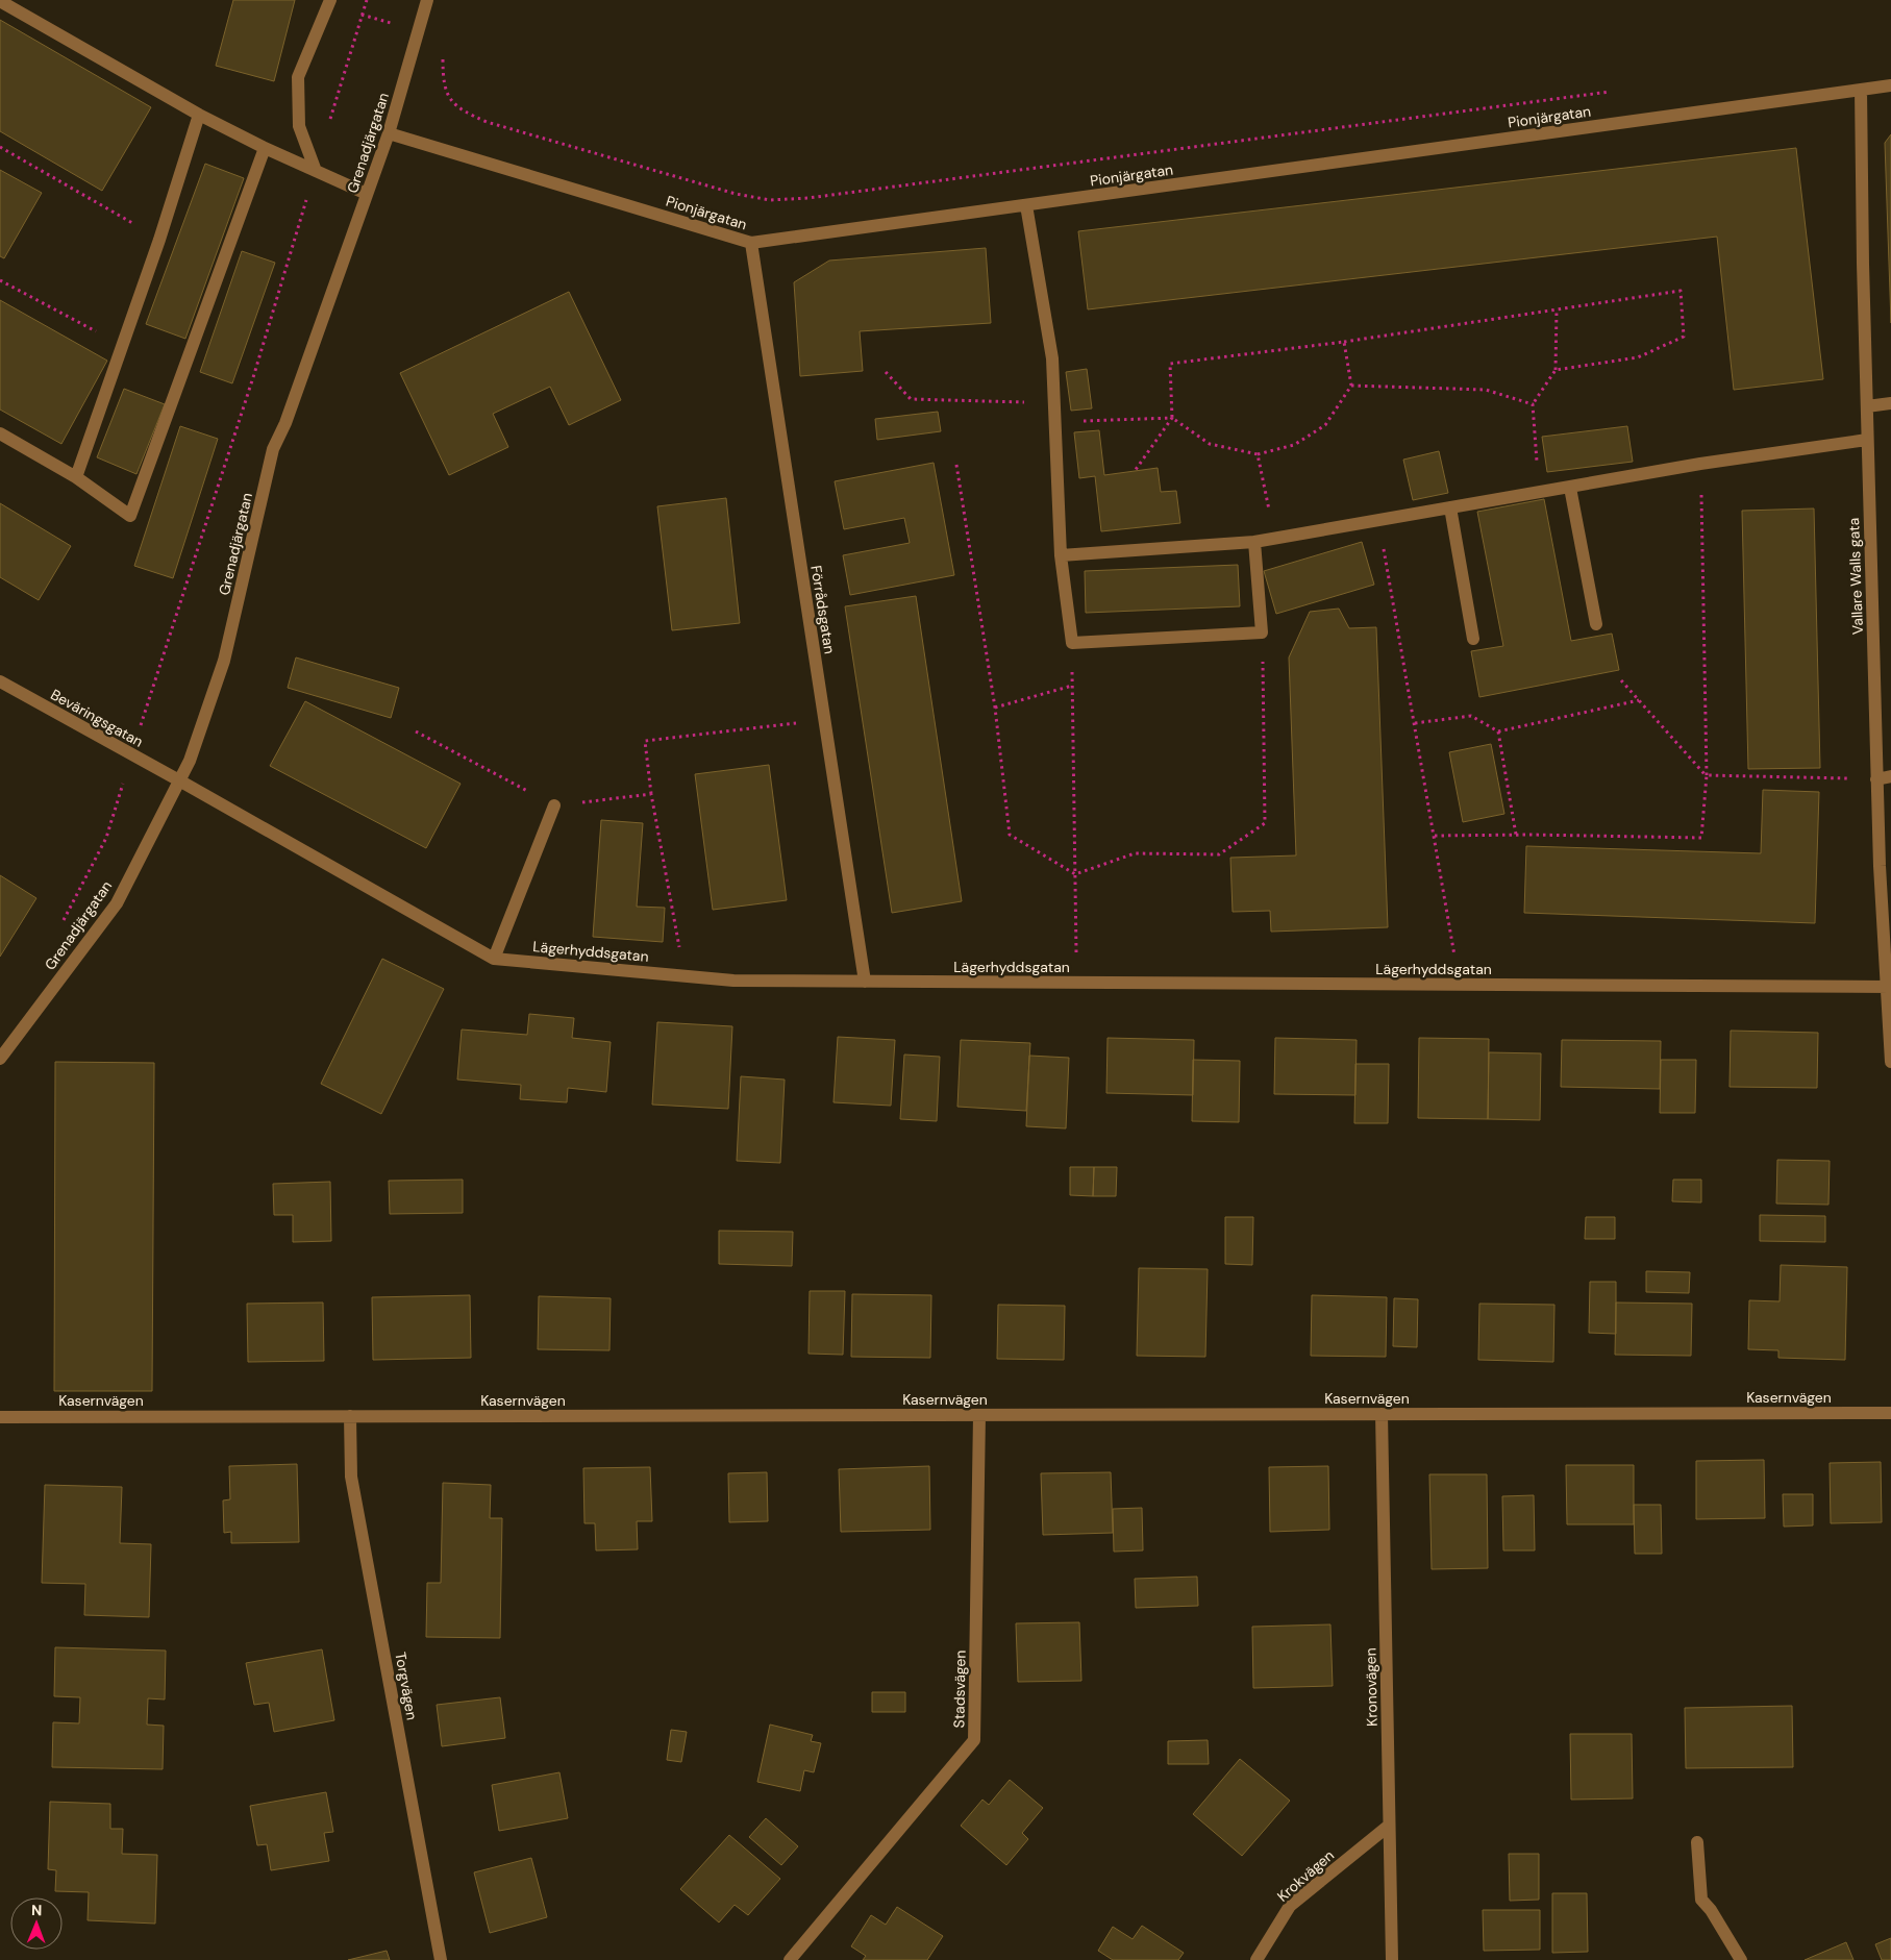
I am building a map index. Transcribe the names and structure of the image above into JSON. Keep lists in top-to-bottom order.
{
  "streets": {
    "street": [
      "Pionjärgatan",
      "Grenadjärgatan",
      "Vallare Walls gata",
      "Förrådsgatan",
      "Beväringsgatan",
      "Lägerhyddsgatan",
      "Kasernvägen",
      "Torgvägen",
      "Kronovägen",
      "Stadsvägen",
      "Krokvägen"
    ]
  },
  "crossings": [
    ["Pionjärgatan", "Grenadjärgatan"],
    ["Pionjärgatan", "Vallare Walls gata"],
    ["Pionjärgatan", "Förrådsgatan"],
    ["Grenadjärgatan", "Beväringsgatan"],
    ["Grenadjärgatan", "Lägerhyddsgatan"],
    ["Vallare Walls gata", "Lägerhyddsgatan"],
    ["Förrådsgatan", "Lägerhyddsgatan"],
    ["Beväringsgatan", "Lägerhyddsgatan"],
    ["Kasernvägen", "Torgvägen"],
    ["Kasernvägen", "Kronovägen"],
    ["Kasernvägen", "Stadsvägen"],
    ["Kronovägen", "Krokvägen"]
  ],
  "north": "top"
}
